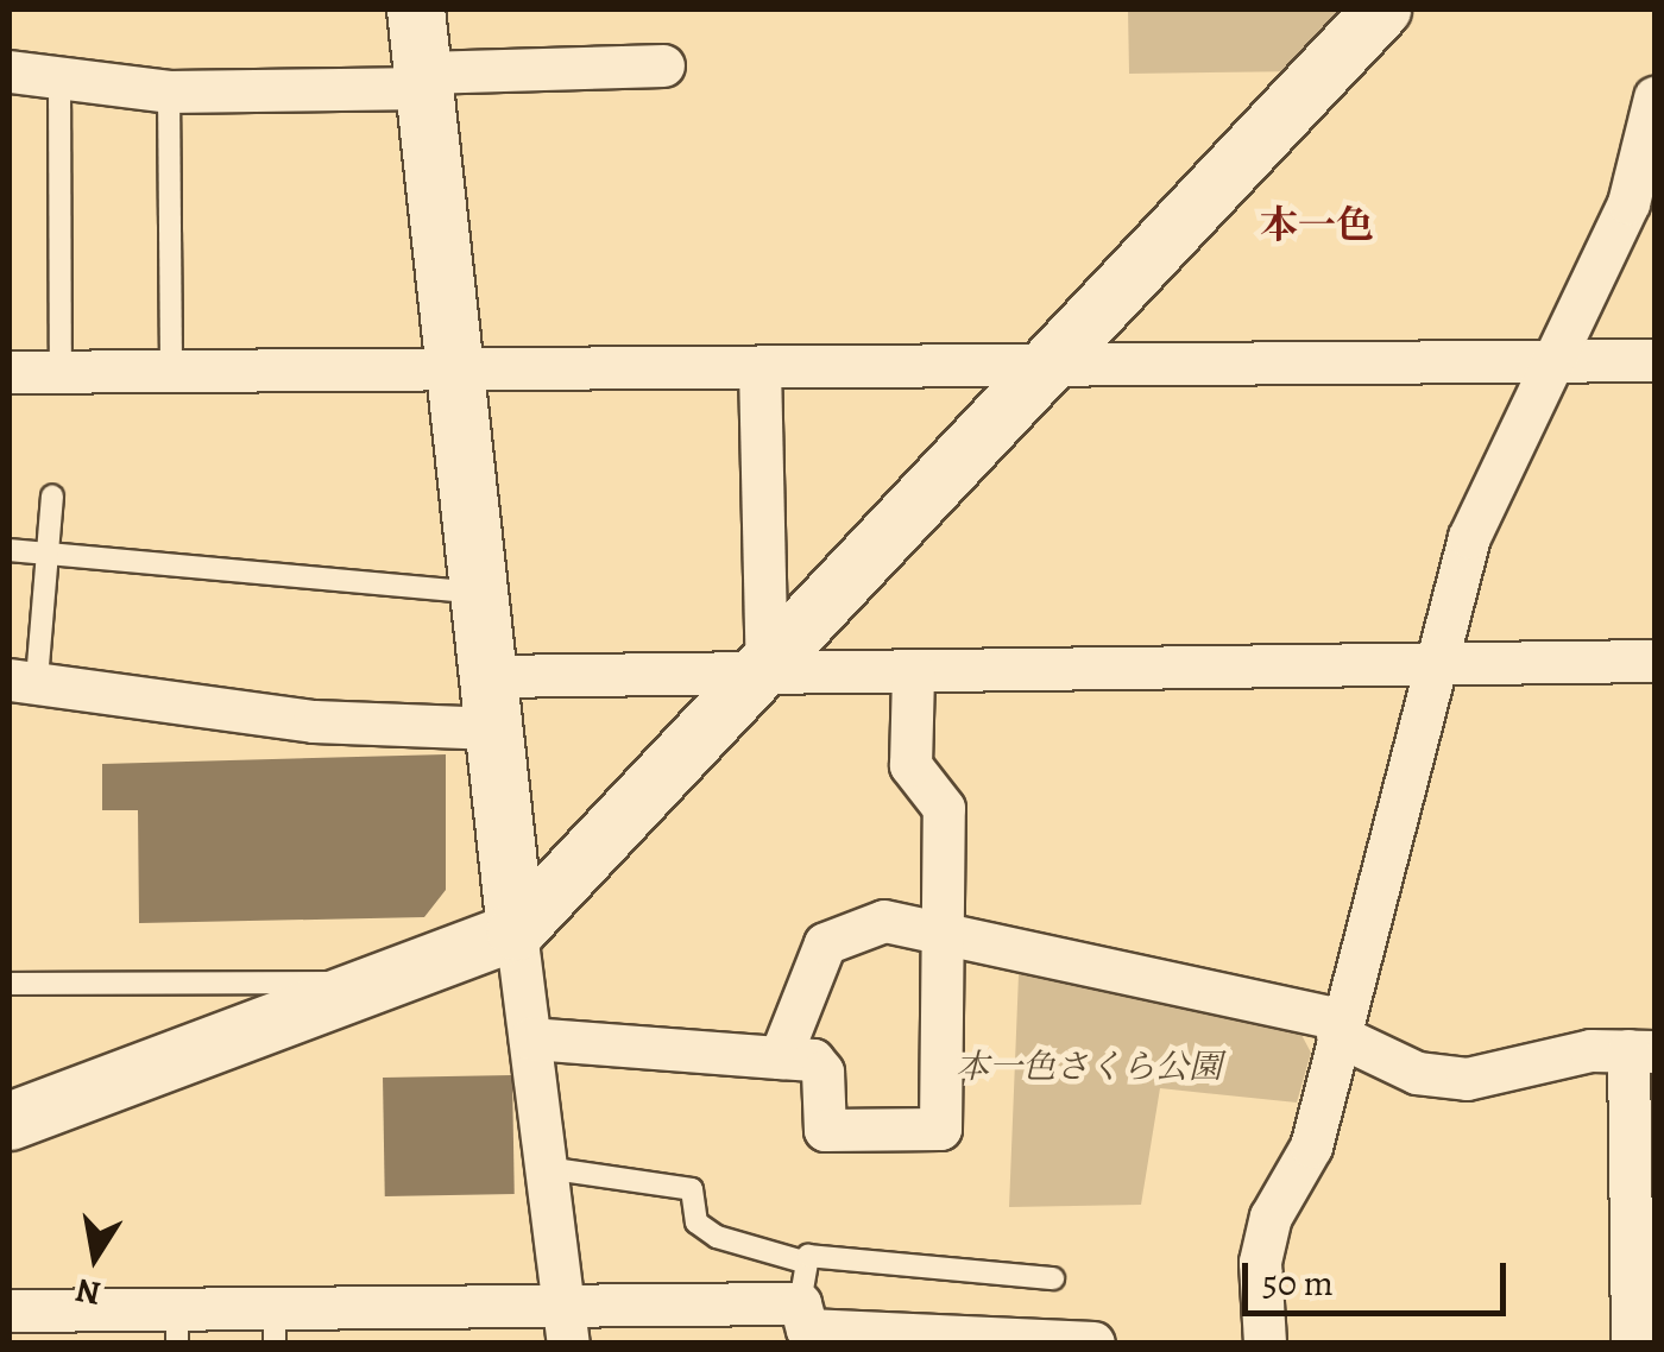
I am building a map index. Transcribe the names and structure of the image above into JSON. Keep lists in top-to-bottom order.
{
  "districts": ["本一色"],
  "parks": ["本一色さくら公園"],
  "scale_bar": "50 m",
  "north": "bottom"
}
